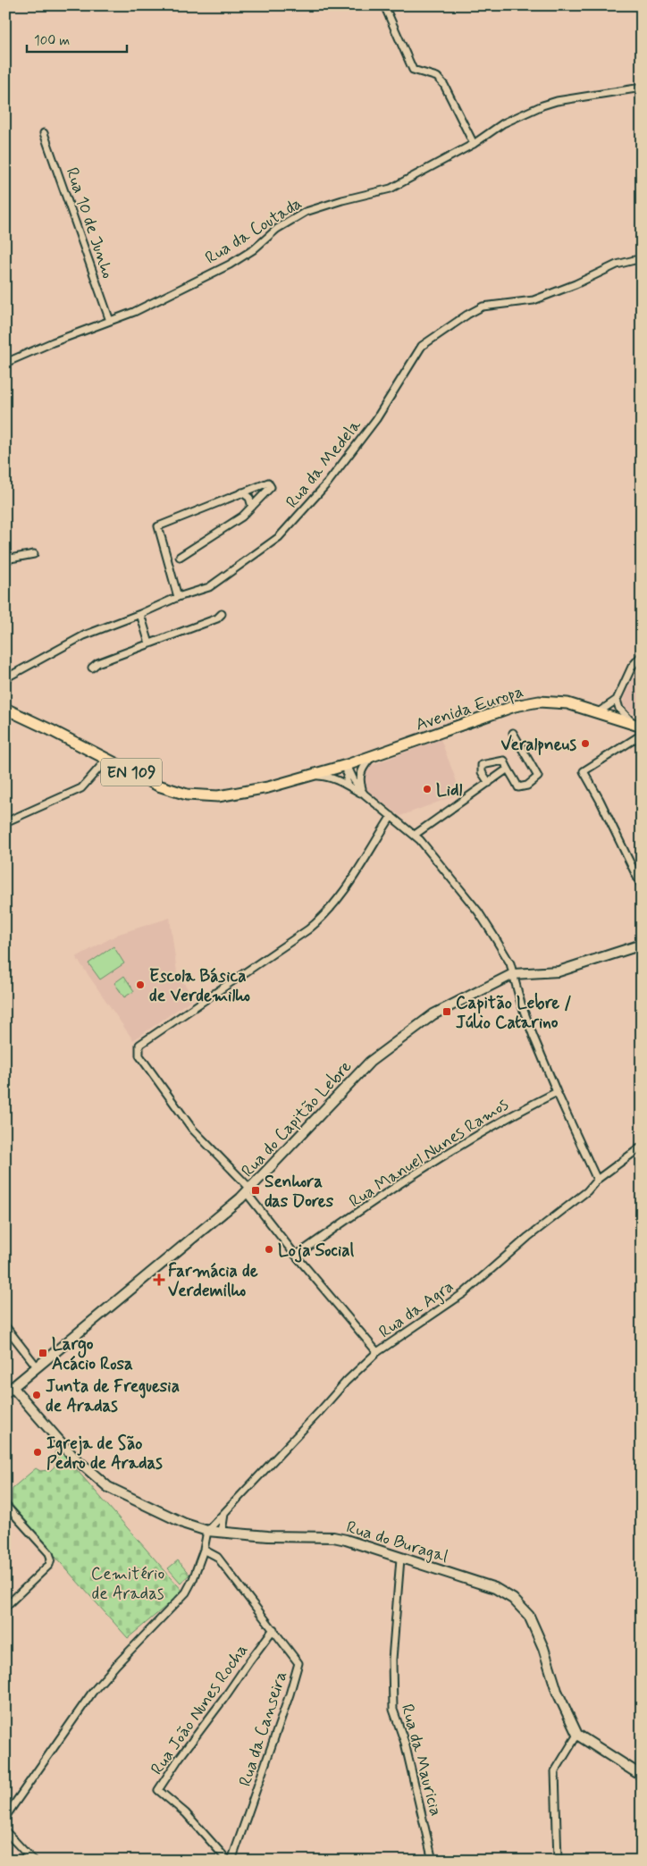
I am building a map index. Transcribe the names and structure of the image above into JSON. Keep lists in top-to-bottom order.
{
  "streets": {
    "main road": ["Avenida Europa", "EN 109"],
    "street": [
      "Rua 10 de Junho",
      "Rua da Coutada",
      "Rua da Medela",
      "Rua do Capitão Lebre",
      "Rua Manuel Nunes Ramos",
      "Rua da Agra",
      "Rua do Buragal",
      "Rua João Nunes Rocha",
      "Rua da Canseira",
      "Rua da Mauricia"
    ]
  },
  "crossings": [
    ["Rua 10 de Junho", "Rua da Coutada"],
    ["Avenida Europa", "EN 109"],
    ["Rua do Capitão Lebre", "Rua do Buragal"],
    ["Rua da Agra", "Rua do Buragal"],
    ["Rua do Buragal", "Rua da Mauricia"],
    ["Rua João Nunes Rocha", "Rua da Canseira"]
  ],
  "parks": ["Cemitério de Aradas"],
  "places": {
    "other": [
      "Veralpneus",
      "Lidl",
      "Escola Básica de Verdemilho",
      "Loja Social",
      "Junta de Freguesia de Aradas",
      "Igreja de São Pedro de Aradas"
    ],
    "transit": ["Capitão Lebre / Júlio Catarino", "Senhora das Dores", "Largo Acácio Rosa"],
    "health": ["Farmácia de Verdemilho"]
  },
  "scale_bar": "100 m"
}
